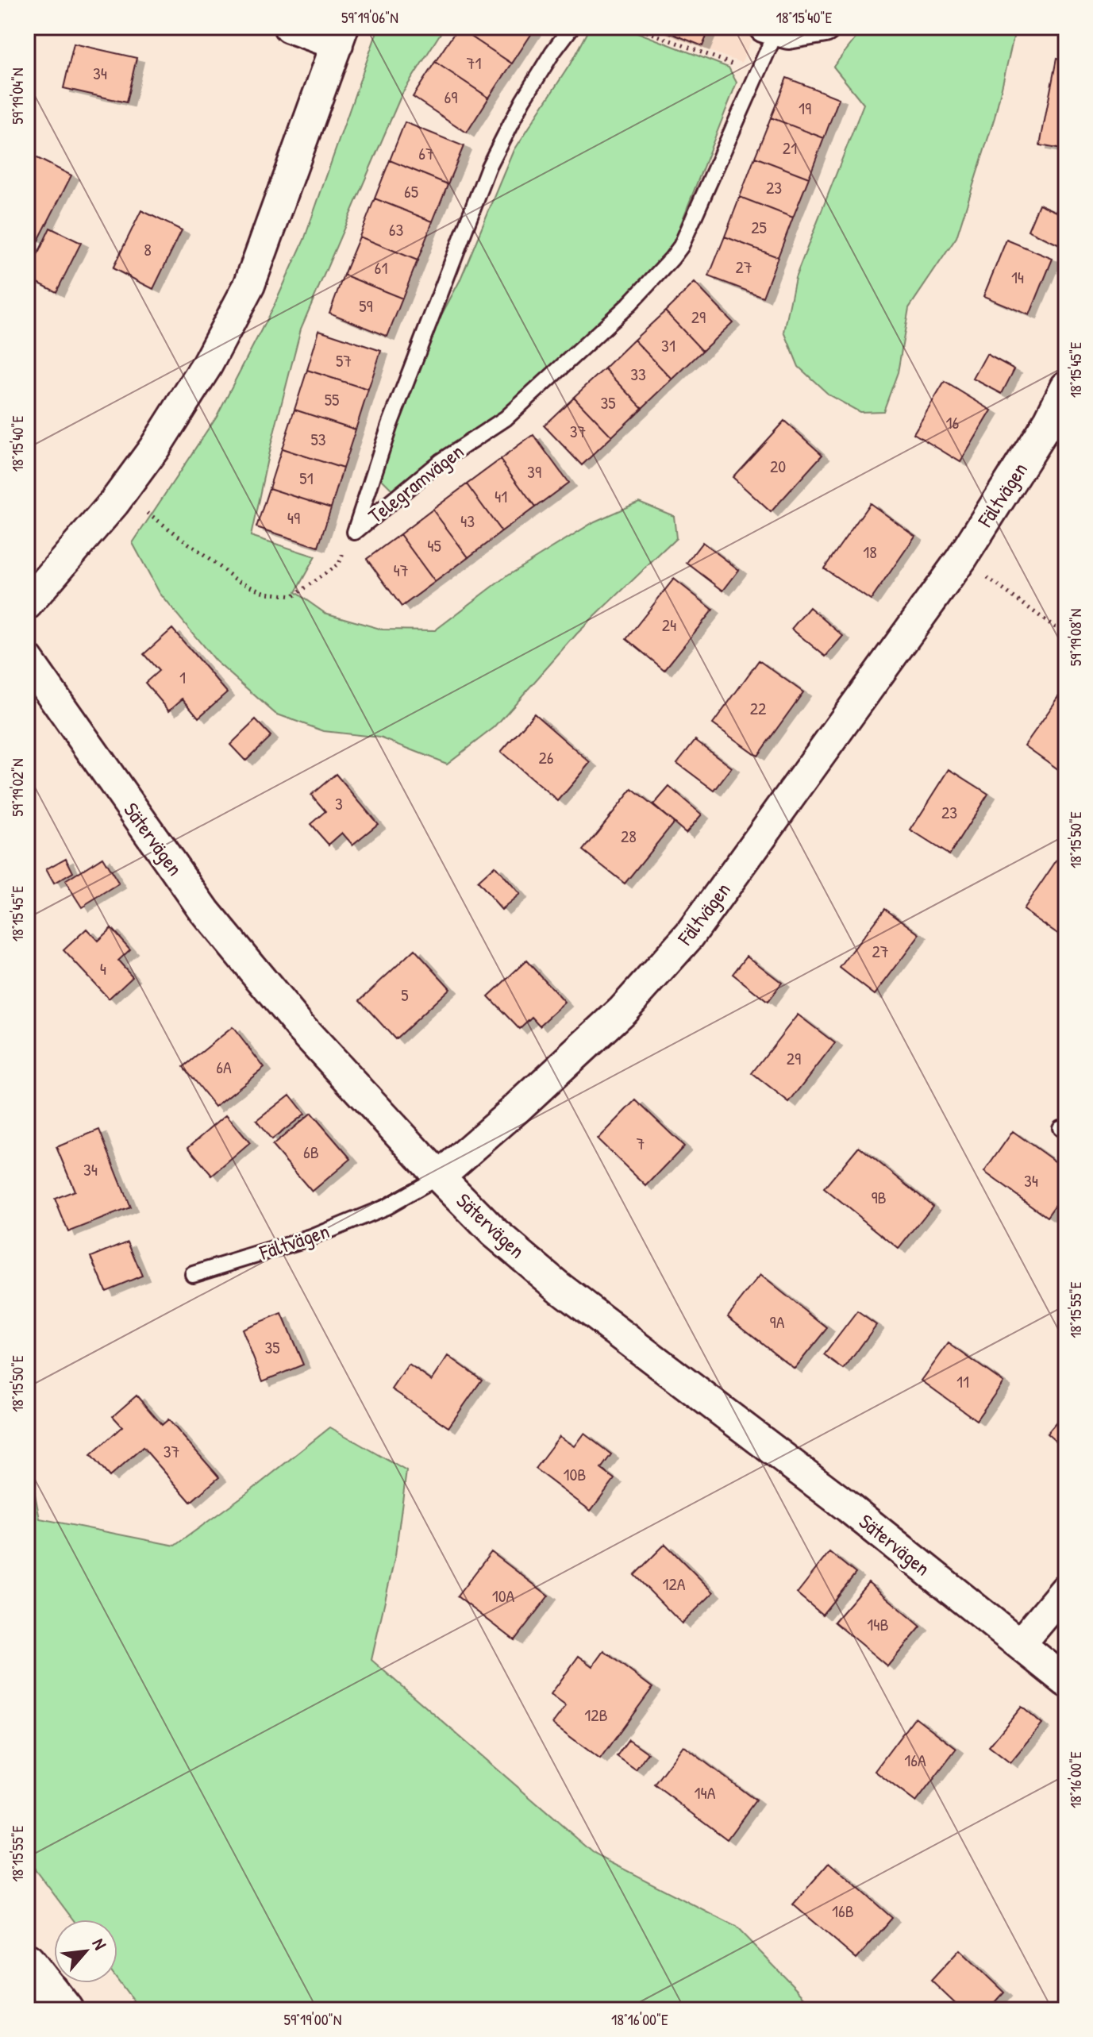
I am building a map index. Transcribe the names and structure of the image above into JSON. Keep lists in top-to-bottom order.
{
  "streets": {
    "street": ["Telegramvägen", "Fältvägen", "Sätervägen"]
  },
  "crossings": [
    ["Fältvägen", "Sätervägen"]
  ],
  "house_numbers": [
    "71",
    "34",
    "69",
    "19",
    "21",
    "67",
    "23",
    "65",
    "25",
    "63",
    "8",
    "27",
    "61",
    "14",
    "59",
    "29",
    "31",
    "57",
    "33",
    "55",
    "35",
    "16",
    "37",
    "53",
    "20",
    "39",
    "51",
    "41",
    "49",
    "43",
    "45",
    "18",
    "47",
    "24",
    "1",
    "22",
    "26",
    "3",
    "23",
    "28",
    "27",
    "4",
    "5",
    "29",
    "6A",
    "7",
    "6B",
    "34",
    "34",
    "9B",
    "9A",
    "35",
    "11",
    "37",
    "10B",
    "12A",
    "10A",
    "14B",
    "12B",
    "16A",
    "14A",
    "16B"
  ],
  "north": "top right",
  "coordinates": [
    "59°19'06\"N",
    "18°15'40\"E",
    "59°19'04\"N",
    "18°15'45\"E",
    "59°19'08\"N",
    "59°19'02\"N",
    "18°15'50\"E",
    "18°15'55\"E",
    "18°16'00\"E",
    "59°19'00\"N"
  ]
}
